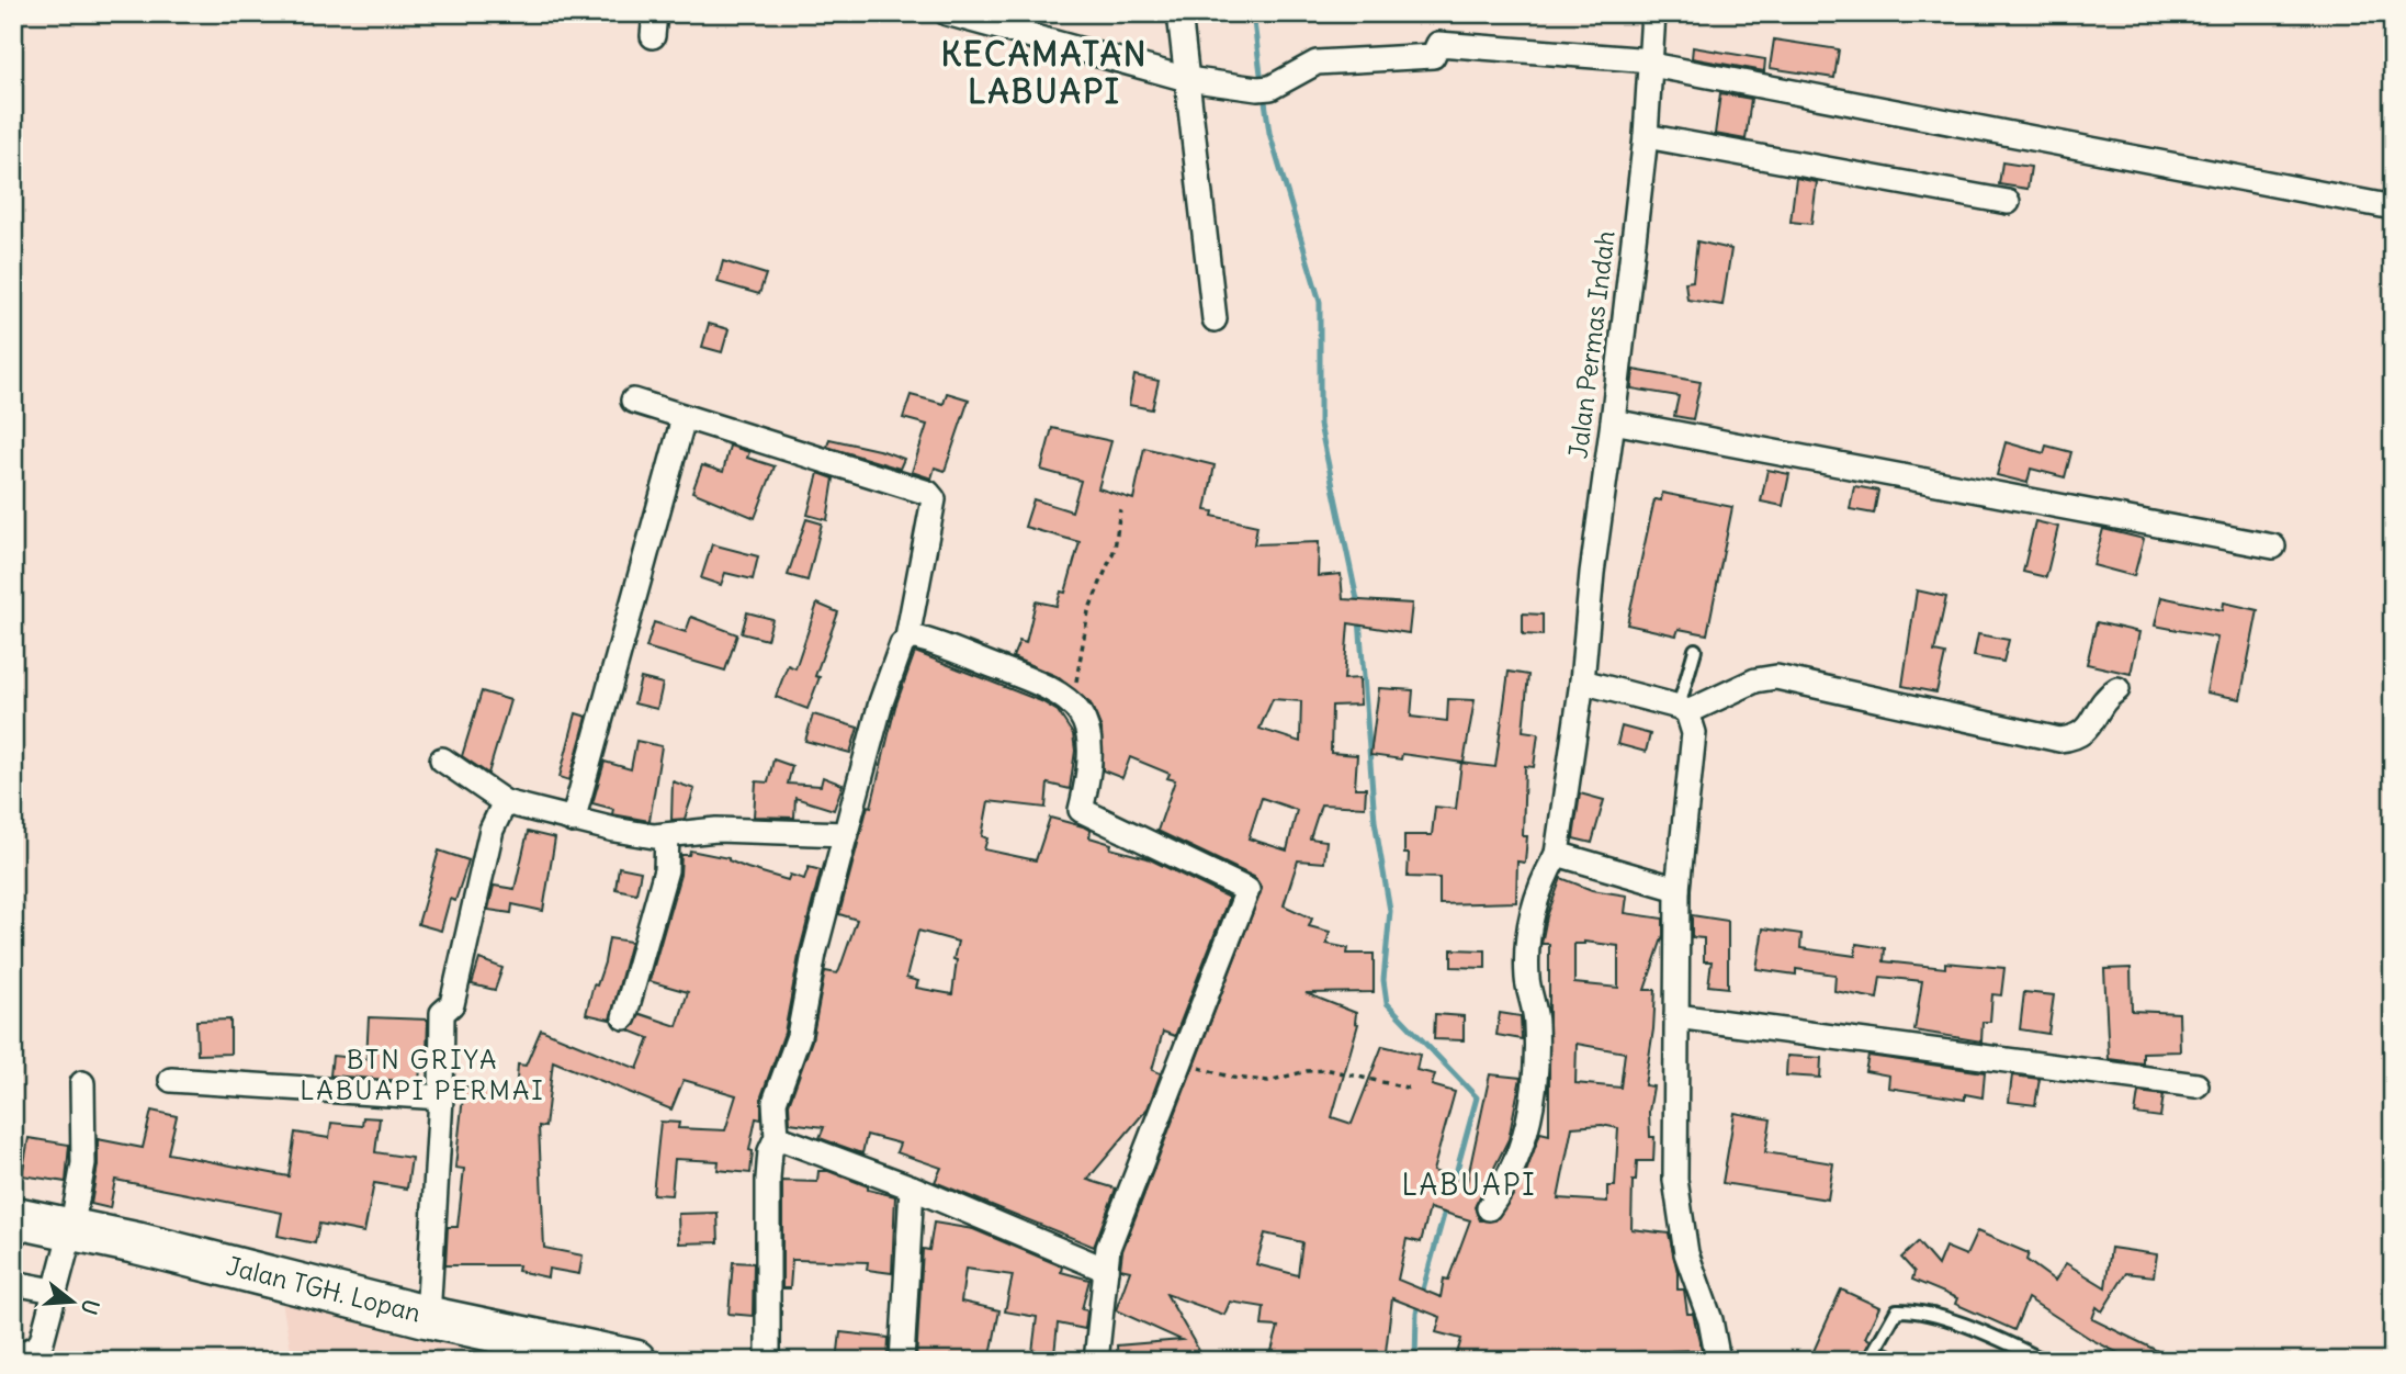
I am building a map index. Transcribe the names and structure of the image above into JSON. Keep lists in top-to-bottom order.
{
  "streets": {
    "highway": ["Jalan TGH. Lopan"],
    "street": ["Jalan Permas Indah"]
  },
  "districts": ["KECAMATAN LABUAPI", "BTN GRIYA LABUAPI PERMAI", "LABUAPI"],
  "north": "right"
}
